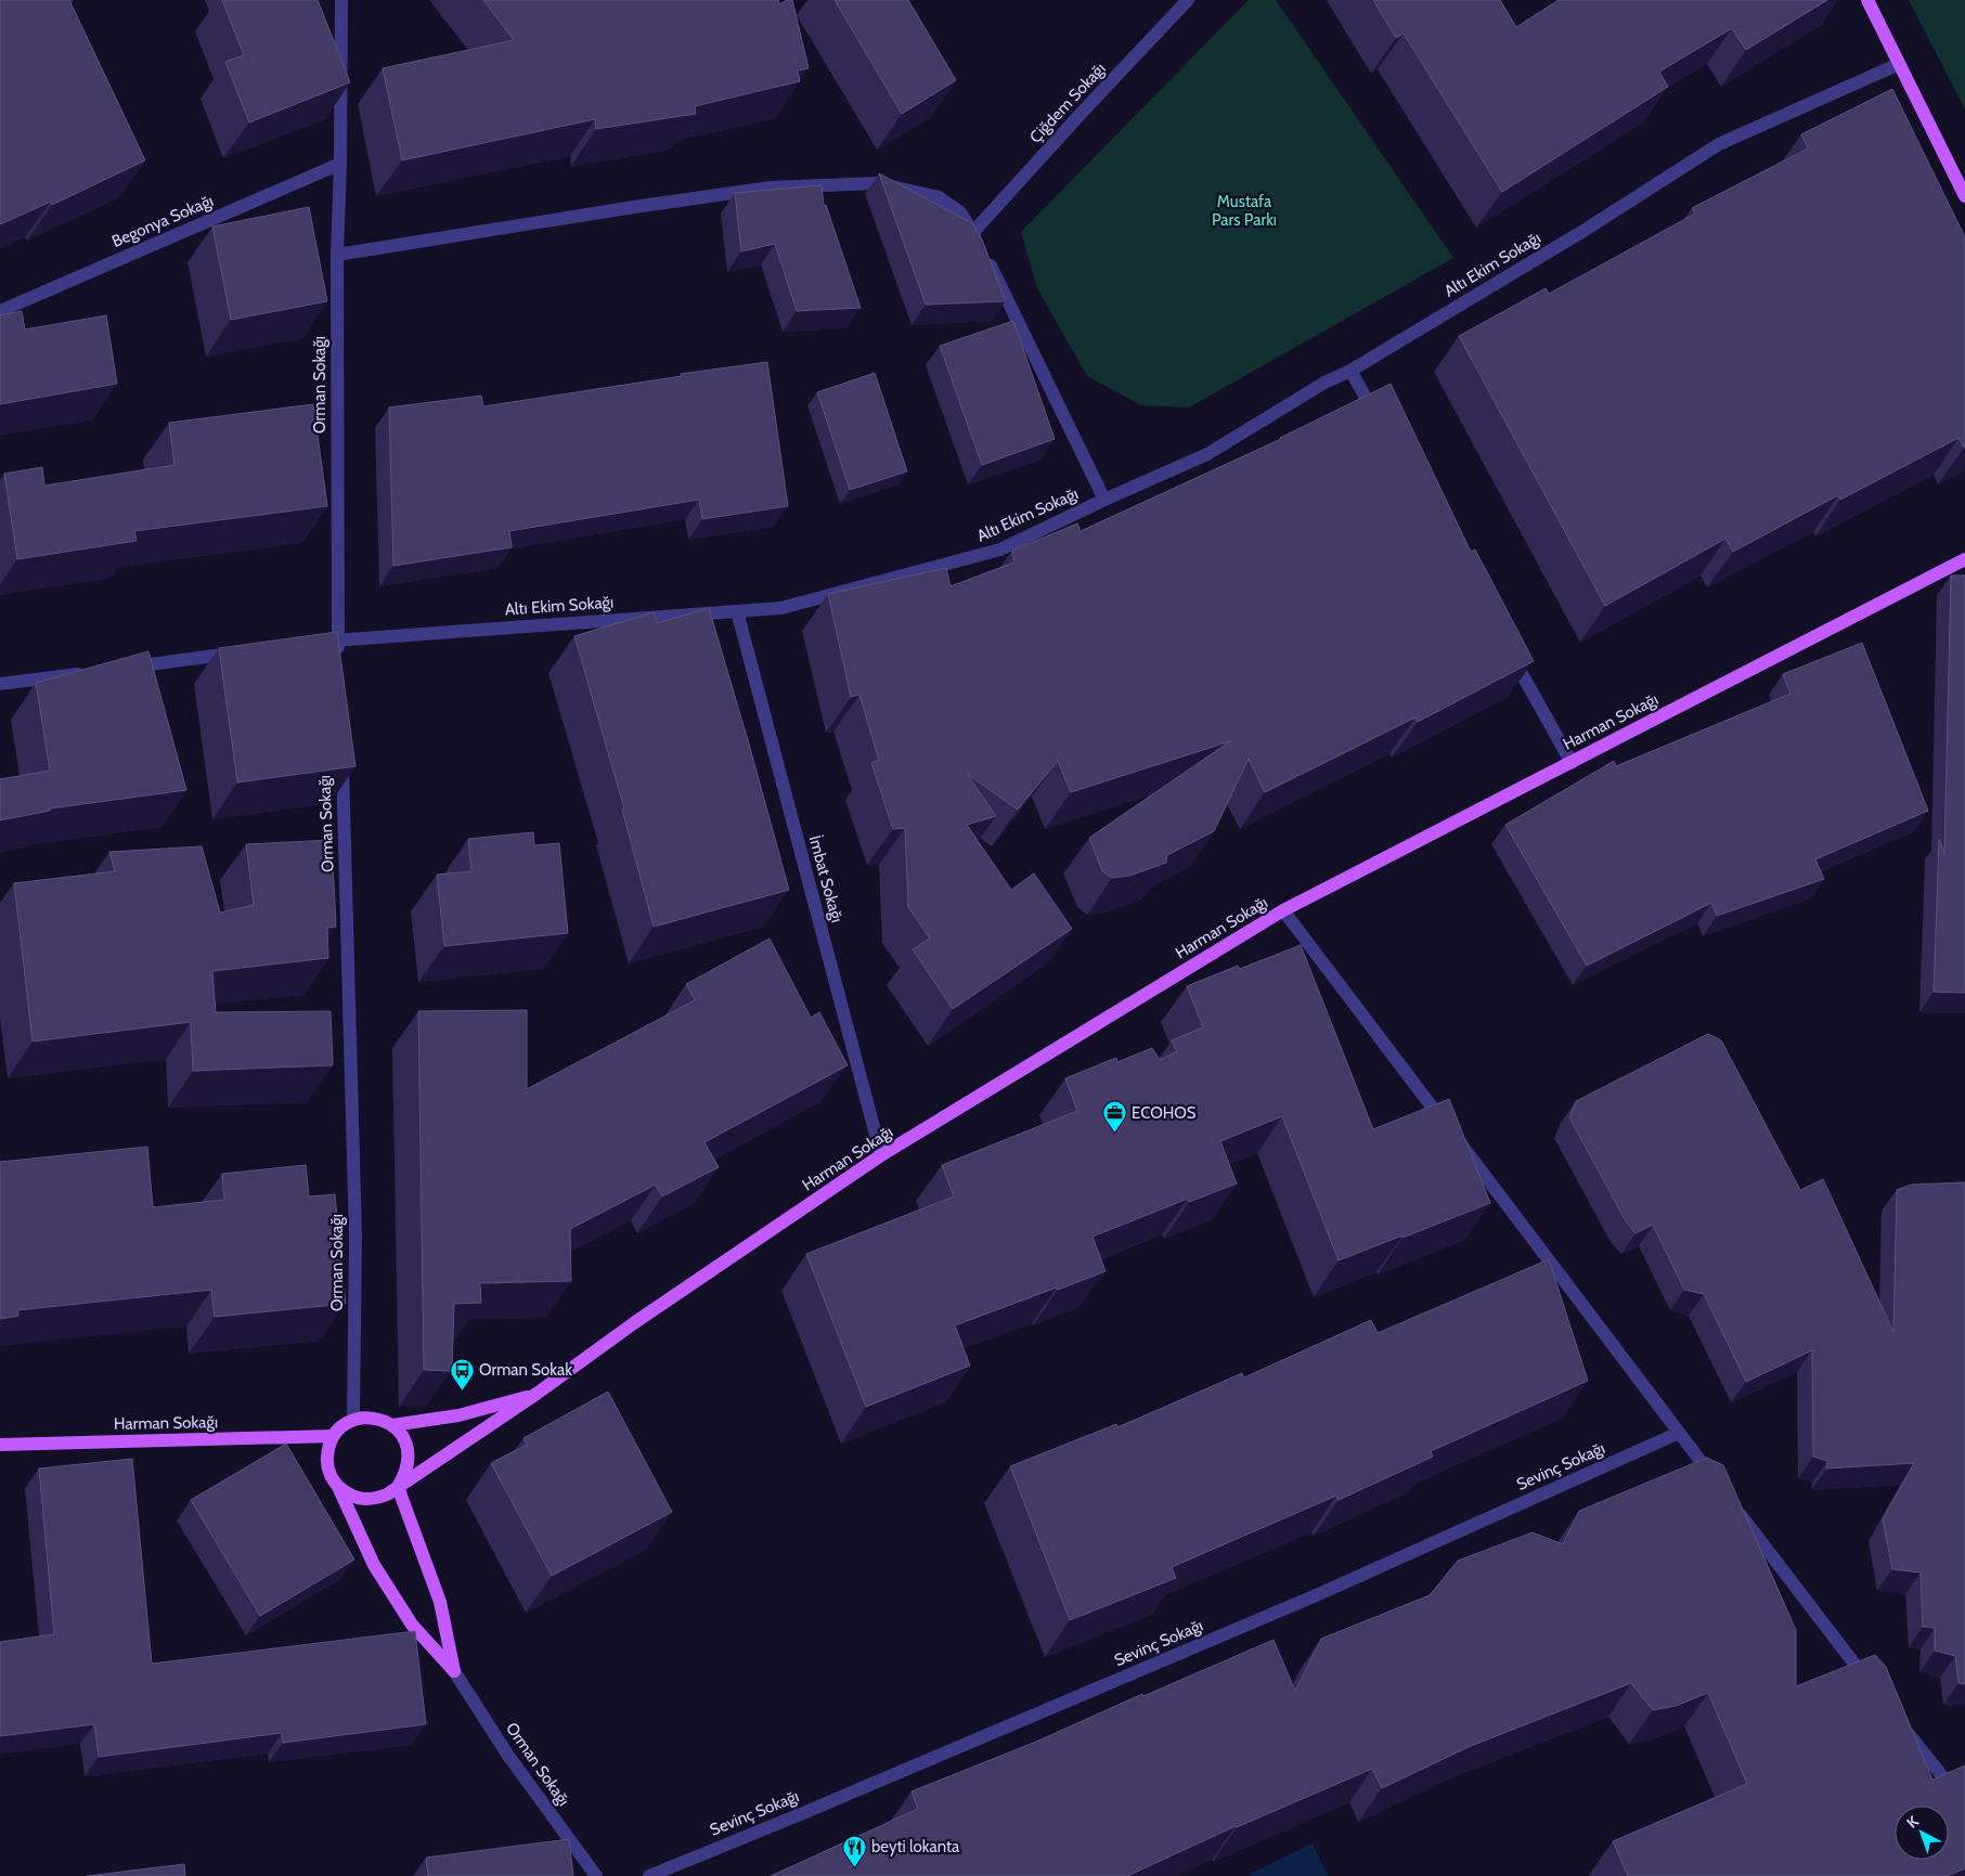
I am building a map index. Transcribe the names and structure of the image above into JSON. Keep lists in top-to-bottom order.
{
  "streets": {
    "main road": ["Harman Sokağı"],
    "street": [
      "Çiğdem Sokağı",
      "Begonya Sokağı",
      "Altı Ekim Sokağı",
      "Orman Sokağı",
      "İmbat Sokağı",
      "Sevinç Sokağı"
    ]
  },
  "crossings": [
    ["Çiğdem Sokağı", "Altı Ekim Sokağı"],
    ["Begonya Sokağı", "Orman Sokağı"],
    ["Altı Ekim Sokağı", "Orman Sokağı"],
    ["Altı Ekim Sokağı", "İmbat Sokağı"],
    ["Orman Sokağı", "Harman Sokağı"],
    ["Harman Sokağı", "İmbat Sokağı"]
  ],
  "parks": ["Mustafa Pars Parkı"],
  "places": {
    "office": ["ECOHOS"],
    "bus stop": ["Orman Sokak"],
    "restaurant": ["beyti lokanta"]
  },
  "north": "top left"
}
